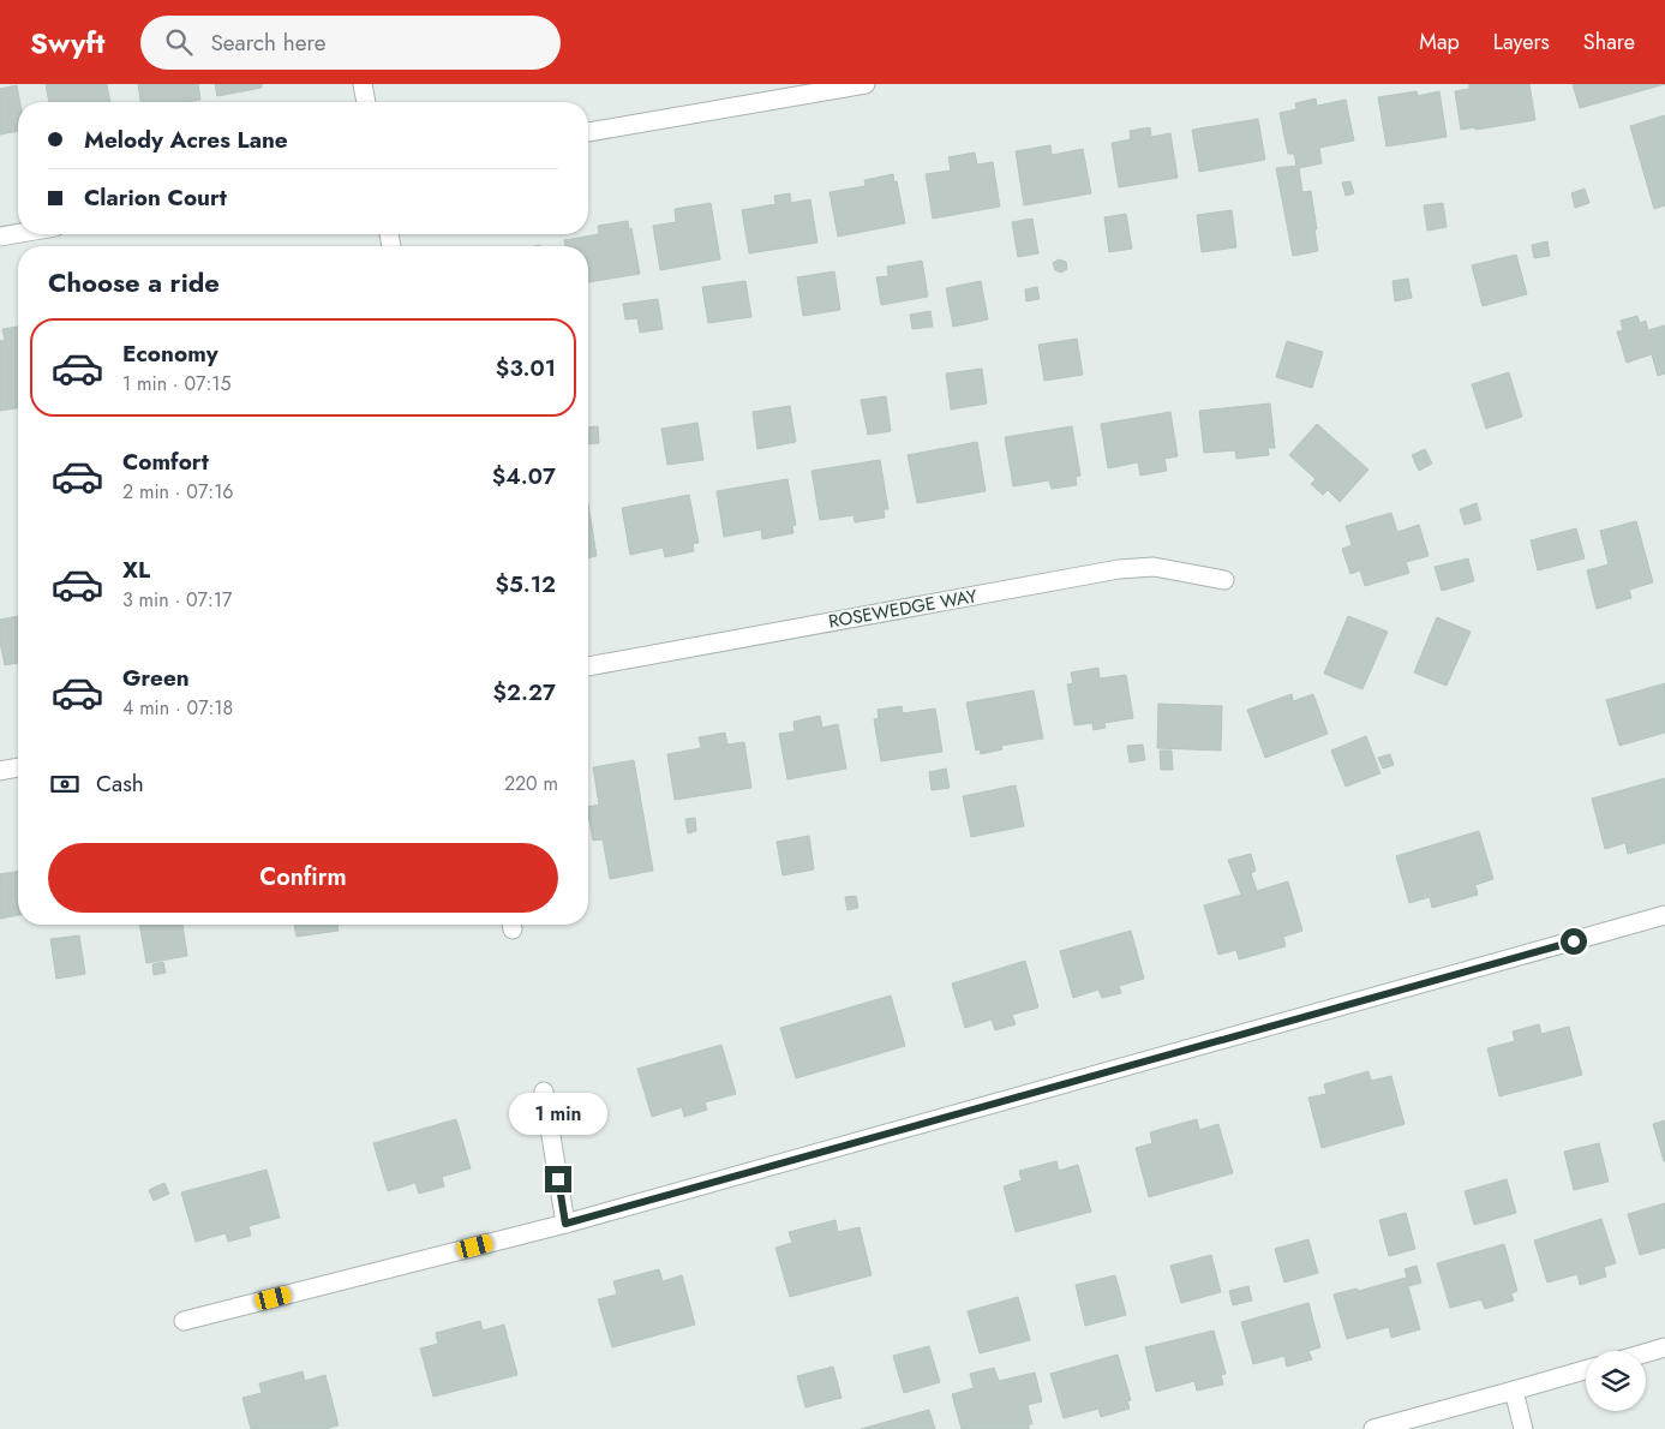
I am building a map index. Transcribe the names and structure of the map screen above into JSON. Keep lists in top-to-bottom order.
{
  "streets": {
    "street": ["ROSEWEDGE WAY"]
  },
  "page": {
    "header": "Swyft",
    "search": "Search here",
    "nav": ["Map", "Layers", "Share"],
    "banner": ["Melody Acres Lane", "Clarion Court"],
    "heading": "Choose a ride",
    "list": [
      {
        "name": "Economy",
        "note": "1 min · 07:15",
        "value": "$3.01"
      },
      {
        "name": "Comfort",
        "note": "2 min · 07:16",
        "value": "$4.07"
      },
      {
        "name": "XL",
        "note": "3 min · 07:17",
        "value": "$5.12"
      },
      {
        "name": "Green",
        "note": "4 min · 07:18",
        "value": "$2.27"
      }
    ],
    "pay": ["Cash", "220 m"],
    "buttons": "Confirm",
    "bubble": "1 min"
  }
}
